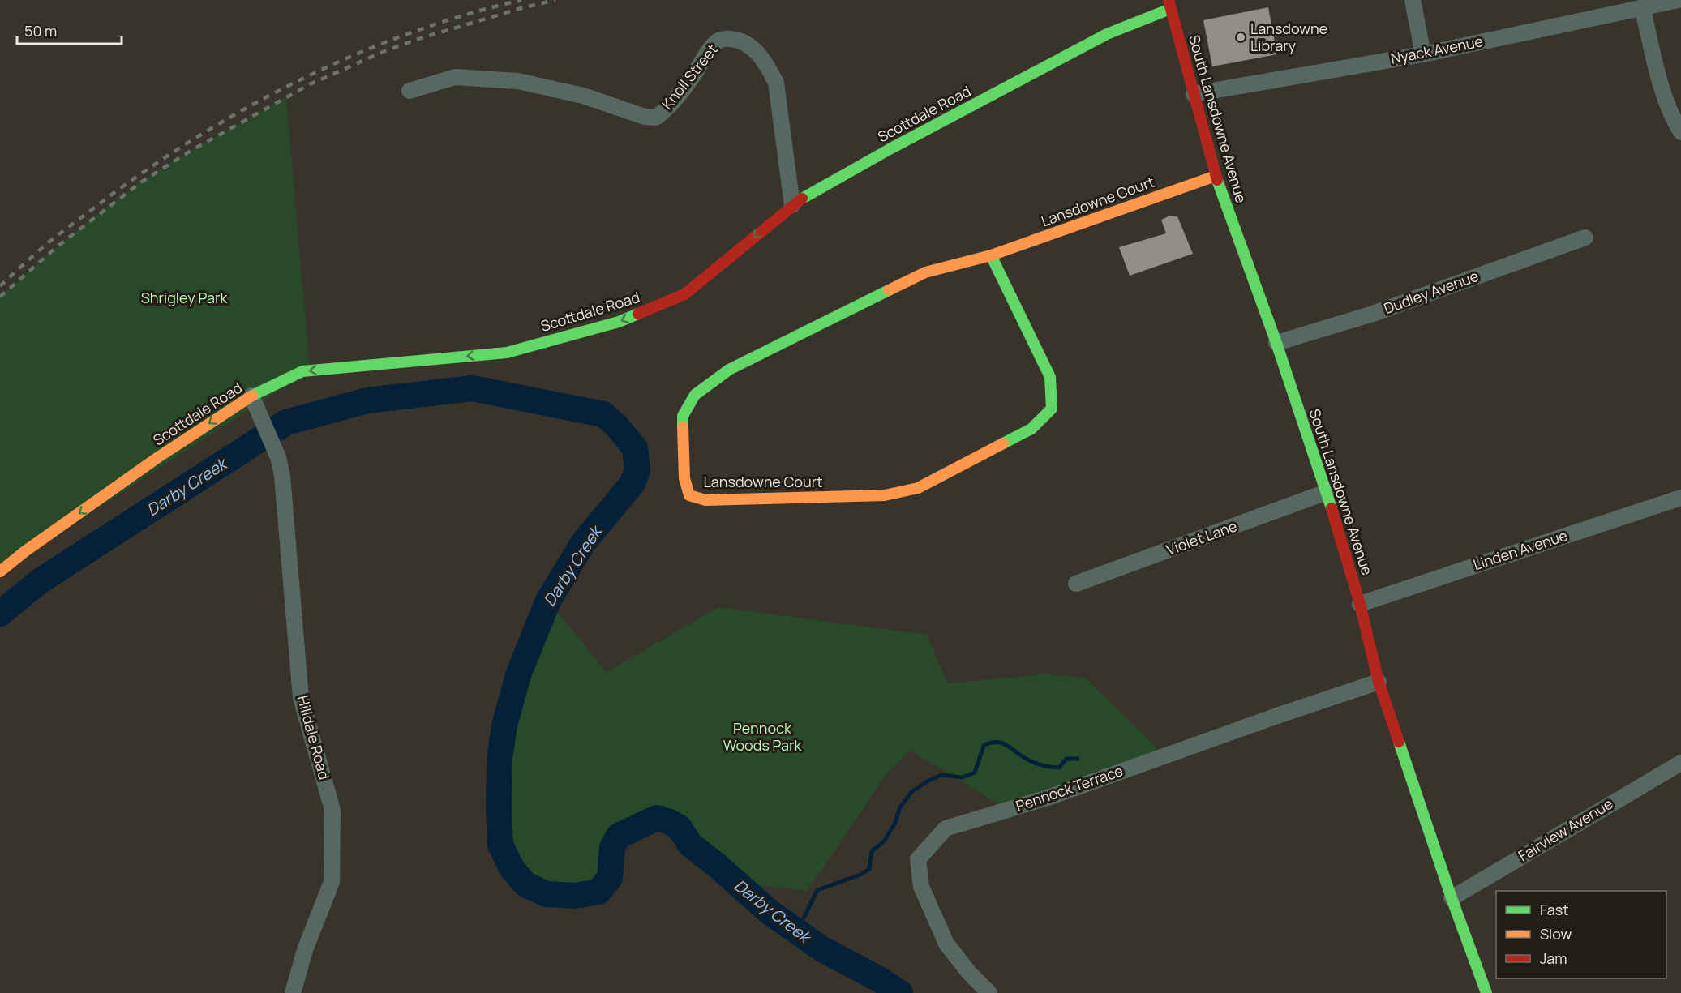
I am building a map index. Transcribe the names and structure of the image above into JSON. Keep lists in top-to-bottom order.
{
  "streets": {
    "street": [
      "Nyack Avenue",
      "Knoll Street",
      "Scottdale Road",
      "South Lansdowne Avenue",
      "Lansdowne Court",
      "Dudley Avenue",
      "Violet Lane",
      "Linden Avenue",
      "Hilldale Road",
      "Pennock Terrace",
      "Fairview Avenue"
    ]
  },
  "crossings": [
    ["Nyack Avenue", "South Lansdowne Avenue"],
    ["Knoll Street", "Scottdale Road"],
    ["Scottdale Road", "South Lansdowne Avenue"],
    ["Scottdale Road", "Hilldale Road"],
    ["South Lansdowne Avenue", "Lansdowne Court"],
    ["South Lansdowne Avenue", "Dudley Avenue"],
    ["South Lansdowne Avenue", "Violet Lane"],
    ["South Lansdowne Avenue", "Linden Avenue"],
    ["South Lansdowne Avenue", "Pennock Terrace"],
    ["South Lansdowne Avenue", "Fairview Avenue"]
  ],
  "one_way": ["Scottdale Road"],
  "water": ["Darby Creek"],
  "parks": ["Shrigley Park", "Pennock Woods Park"],
  "places": ["Lansdowne Library"],
  "legend": ["Fast", "Slow", "Jam"],
  "scale_bar": "50 m"
}
